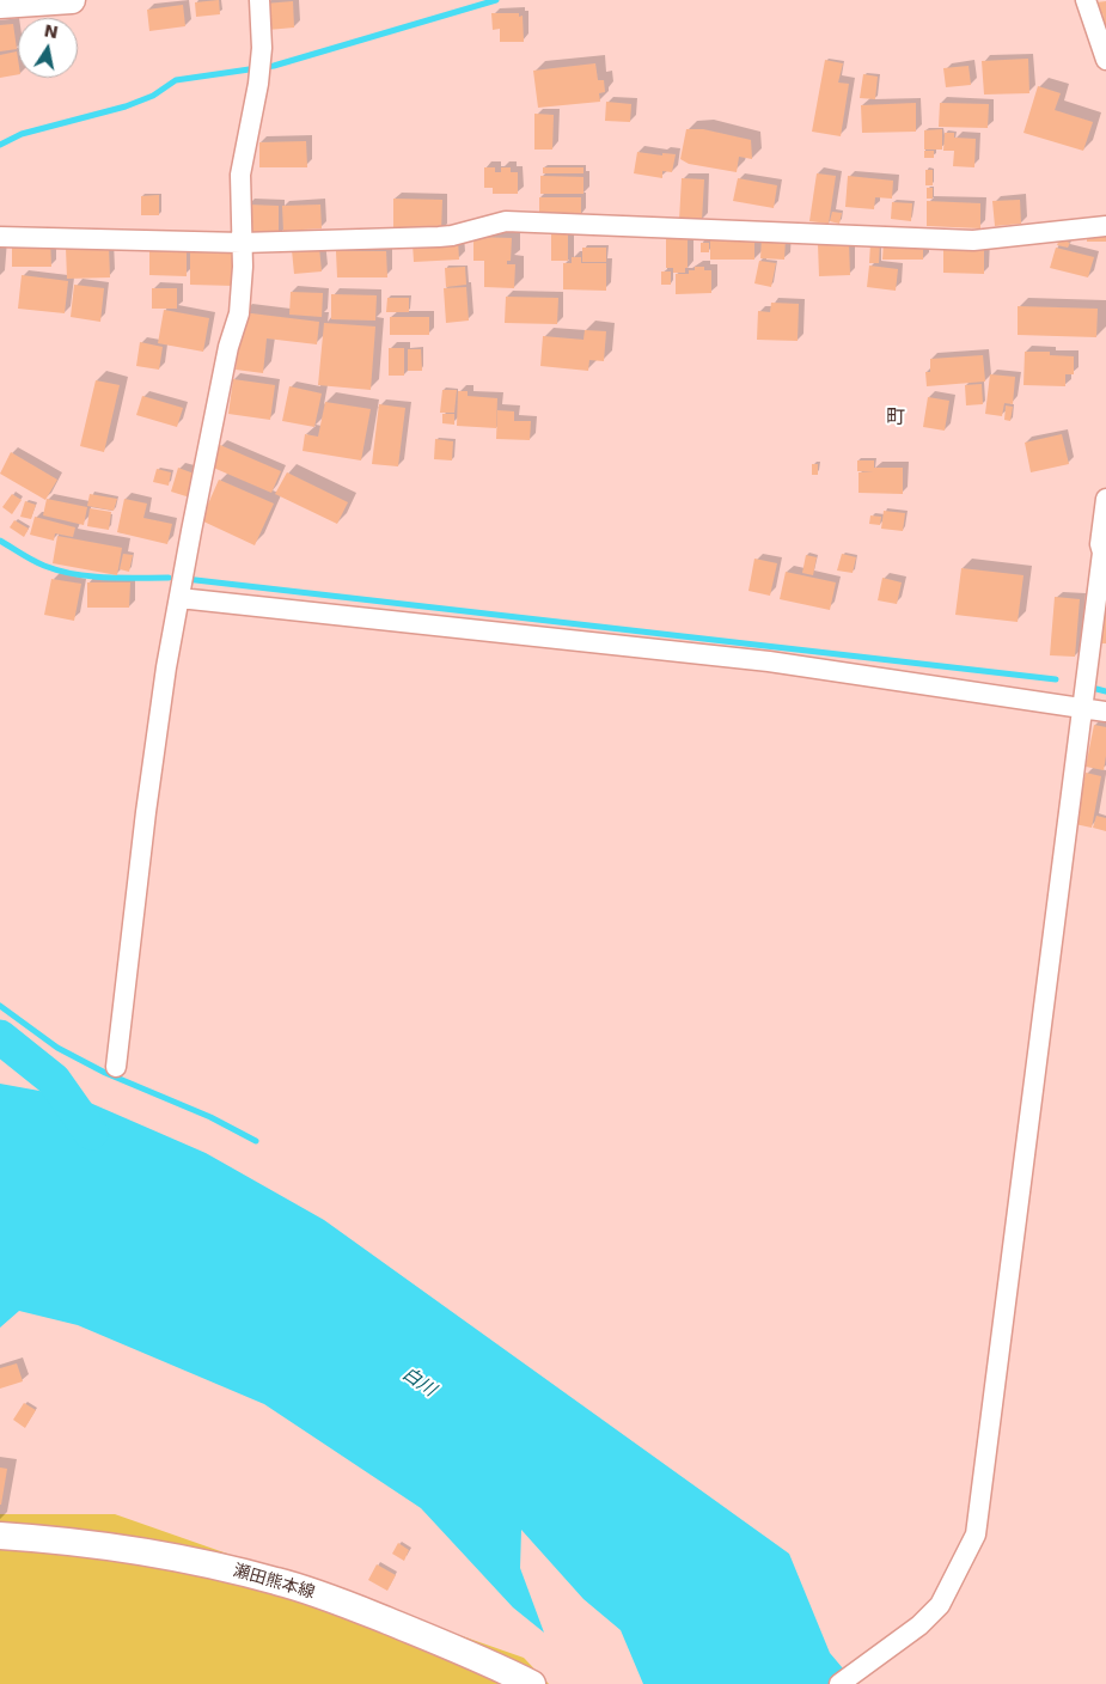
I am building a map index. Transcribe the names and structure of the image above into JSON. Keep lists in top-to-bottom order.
{
  "streets": {
    "main road": ["瀬田熊本線"]
  },
  "districts": ["町"],
  "water": ["白川"],
  "north": "top"
}
